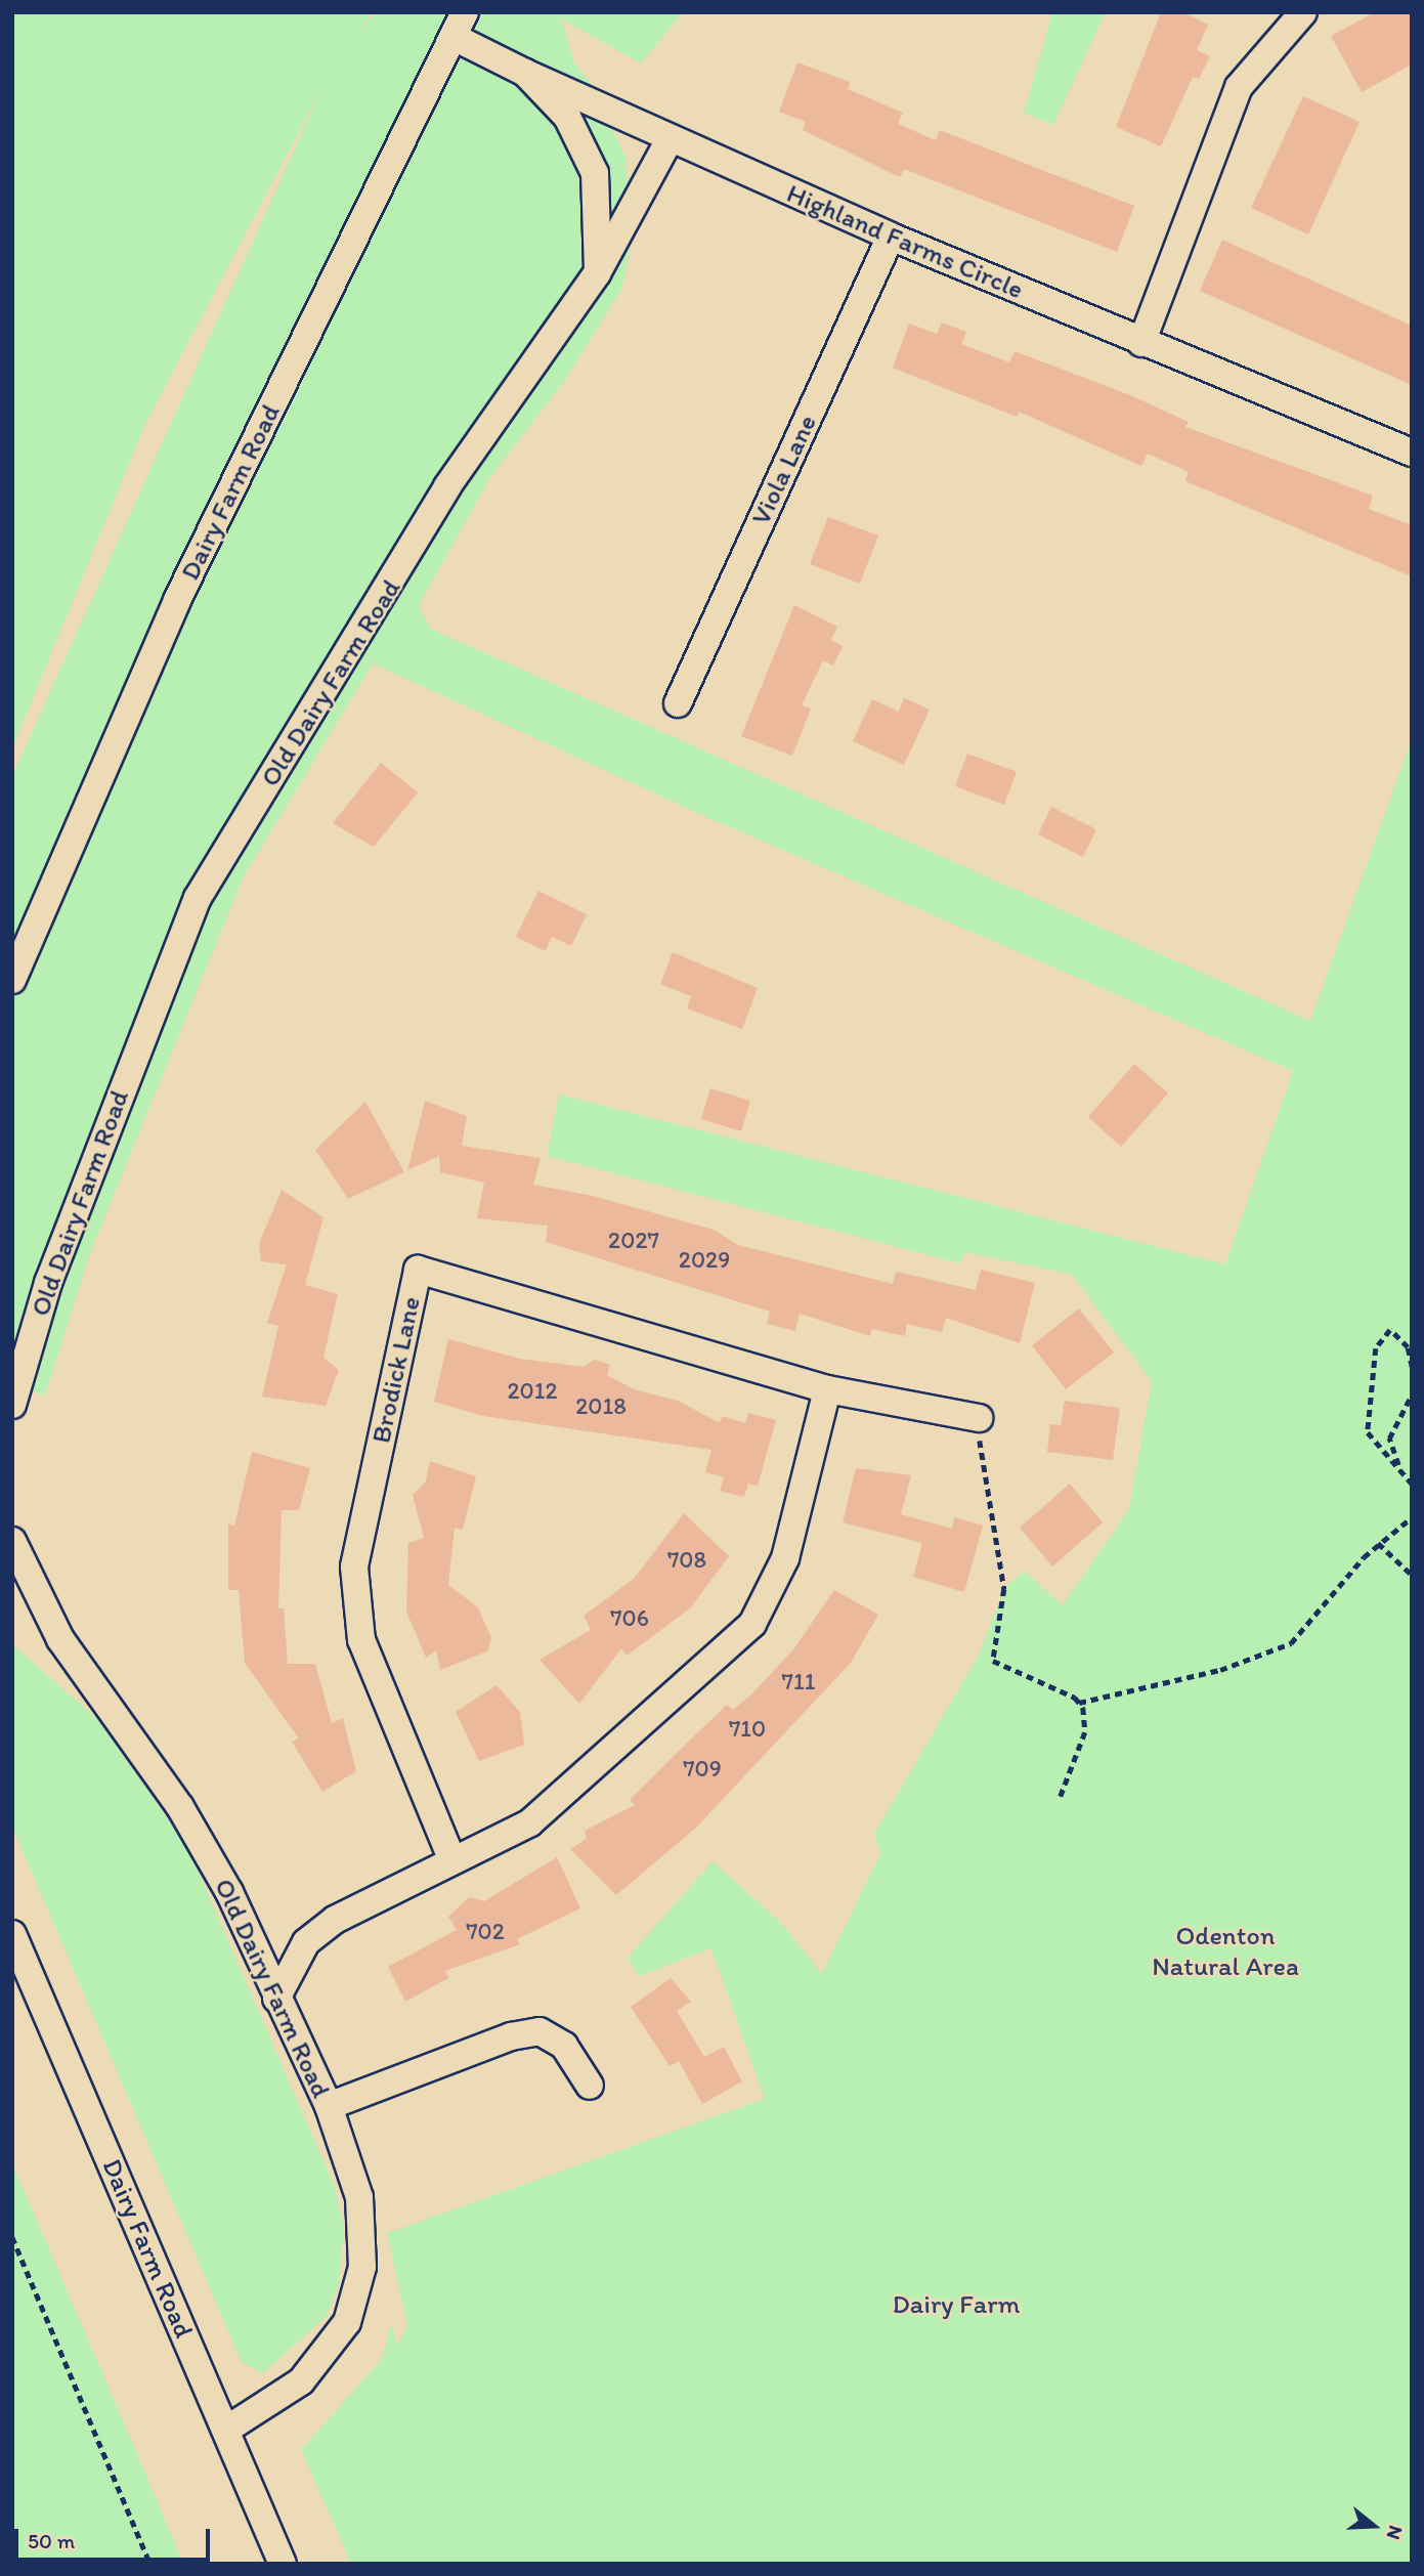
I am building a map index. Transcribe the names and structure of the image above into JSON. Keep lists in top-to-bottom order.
{
  "streets": {
    "street": [
      "Highland Farms Circle",
      "Viola Lane",
      "Dairy Farm Road",
      "Old Dairy Farm Road",
      "Brodick Lane"
    ]
  },
  "crossings": [
    ["Highland Farms Circle", "Viola Lane"],
    ["Dairy Farm Road", "Old Dairy Farm Road"]
  ],
  "parks": ["Odenton Natural Area", "Dairy Farm"],
  "house_numbers": [
    "2027",
    "2029",
    "2012",
    "2018",
    "708",
    "706",
    "711",
    "710",
    "709",
    "702"
  ],
  "scale_bar": "50 m",
  "north": "right"
}
